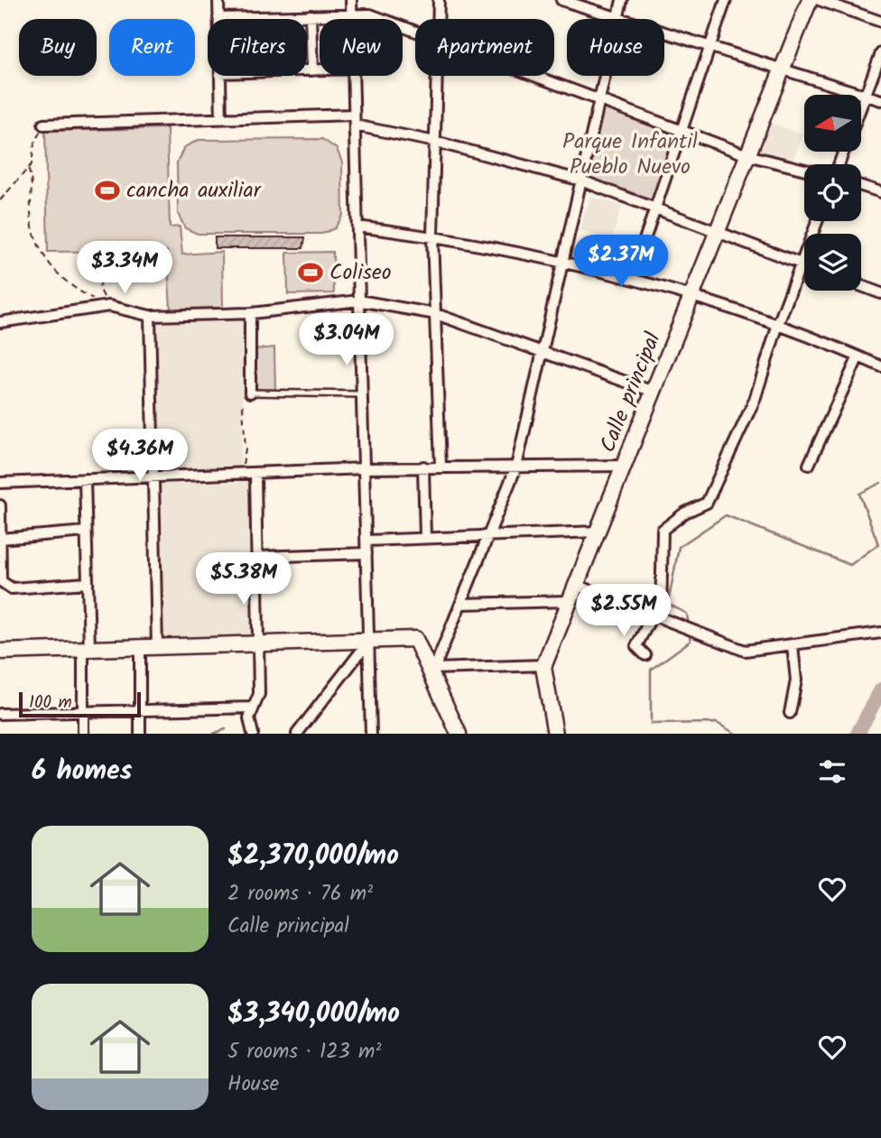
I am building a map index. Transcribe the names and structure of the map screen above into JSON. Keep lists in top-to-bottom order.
{
  "streets": {
    "main road": ["Calle principal"]
  },
  "parks": ["Parque Infantil Pueblo Nuevo"],
  "places": {
    "sports": ["cancha auxiliar", "Coliseo"]
  },
  "scale_bar": "100 m",
  "north": "left",
  "page": {
    "chip": [
      "Buy",
      "Rent",
      "Filters",
      "New",
      "Apartment",
      "House"
    ],
    "price": [
      "$2.37M",
      "$3.34M",
      "$3.04M",
      "$4.36M",
      "$5.38M",
      "$2.55M"
    ],
    "scale": "100 m",
    "heading": "6 homes",
    "list": [
      {
        "name": "$2,370,000/mo",
        "note": "2 rooms · 76 m² · Calle principal"
      },
      {
        "name": "$3,340,000/mo",
        "note": "5 rooms · 123 m² · House"
      }
    ]
  }
}
